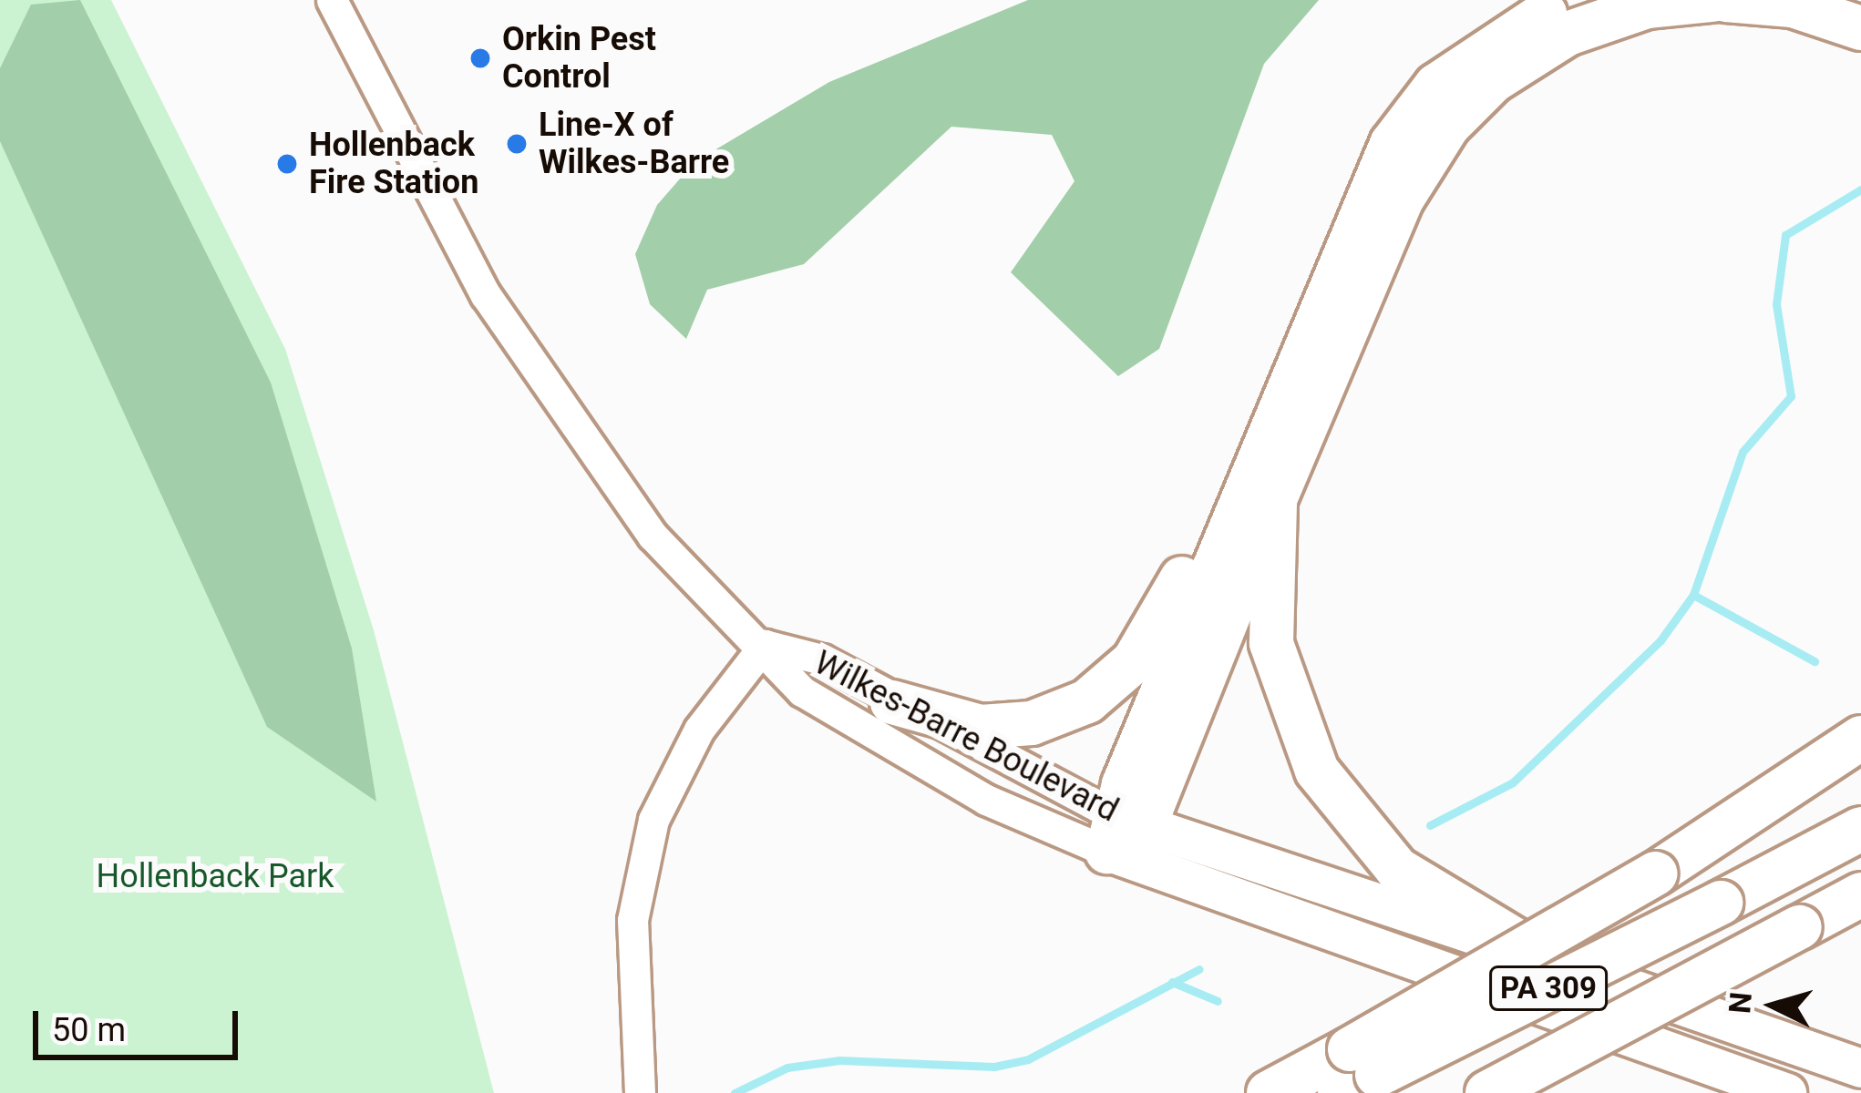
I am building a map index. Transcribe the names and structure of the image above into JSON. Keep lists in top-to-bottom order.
{
  "streets": {
    "highway": ["PA 309"],
    "main road": ["Wilkes-Barre Boulevard"]
  },
  "parks": ["Hollenback Park"],
  "places": ["Orkin Pest Control", "Line-X of Wilkes-Barre", "Hollenback Fire Station"],
  "scale_bar": "50 m",
  "north": "left"
}
